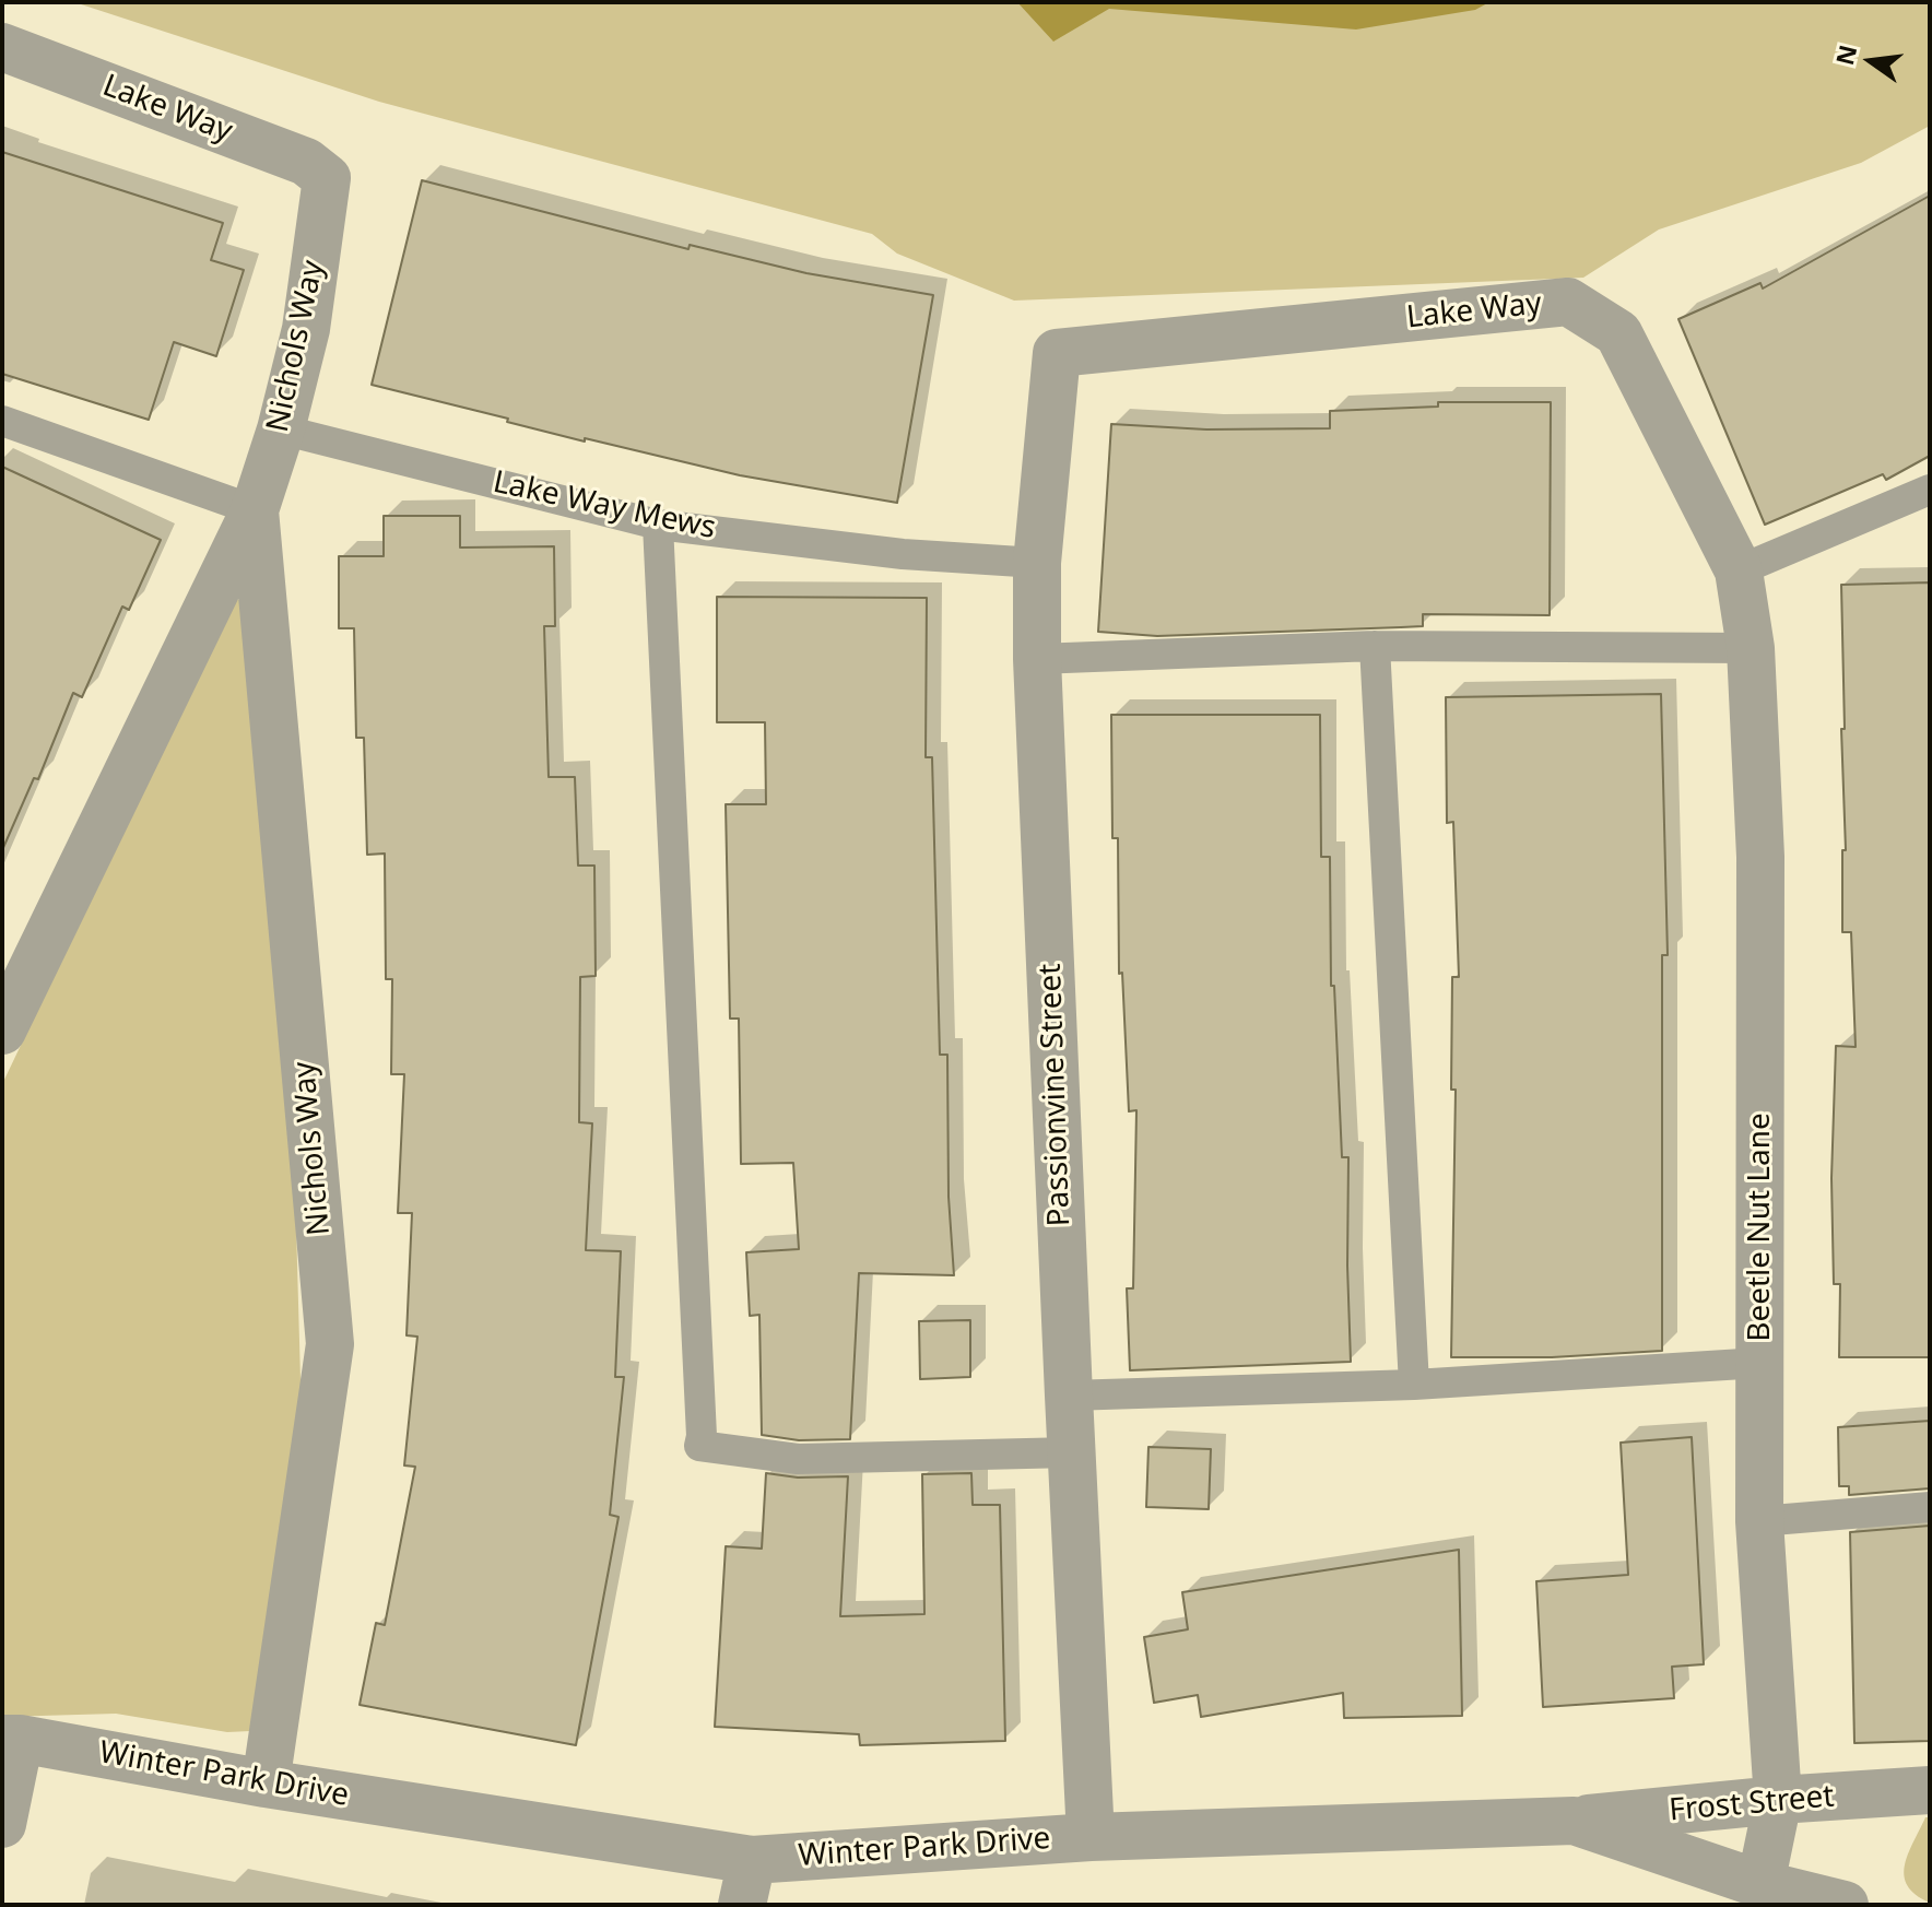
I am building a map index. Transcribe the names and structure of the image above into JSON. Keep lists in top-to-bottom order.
{
  "streets": {
    "street": [
      "Lake Way",
      "Nichols Way",
      "Passionvine Street",
      "Beetle Nut Lane",
      "Winter Park Drive",
      "Frost Street"
    ],
    "lane": ["Lake Way Mews"]
  },
  "crossings": [
    ["Lake Way", "Nichols Way"],
    ["Lake Way", "Passionvine Street"],
    ["Lake Way", "Beetle Nut Lane"],
    ["Nichols Way", "Lake Way Mews"],
    ["Nichols Way", "Winter Park Drive"],
    ["Lake Way Mews", "Passionvine Street"],
    ["Passionvine Street", "Winter Park Drive"],
    ["Beetle Nut Lane", "Winter Park Drive"],
    ["Beetle Nut Lane", "Frost Street"],
    ["Winter Park Drive", "Frost Street"]
  ],
  "north": "left"
}
